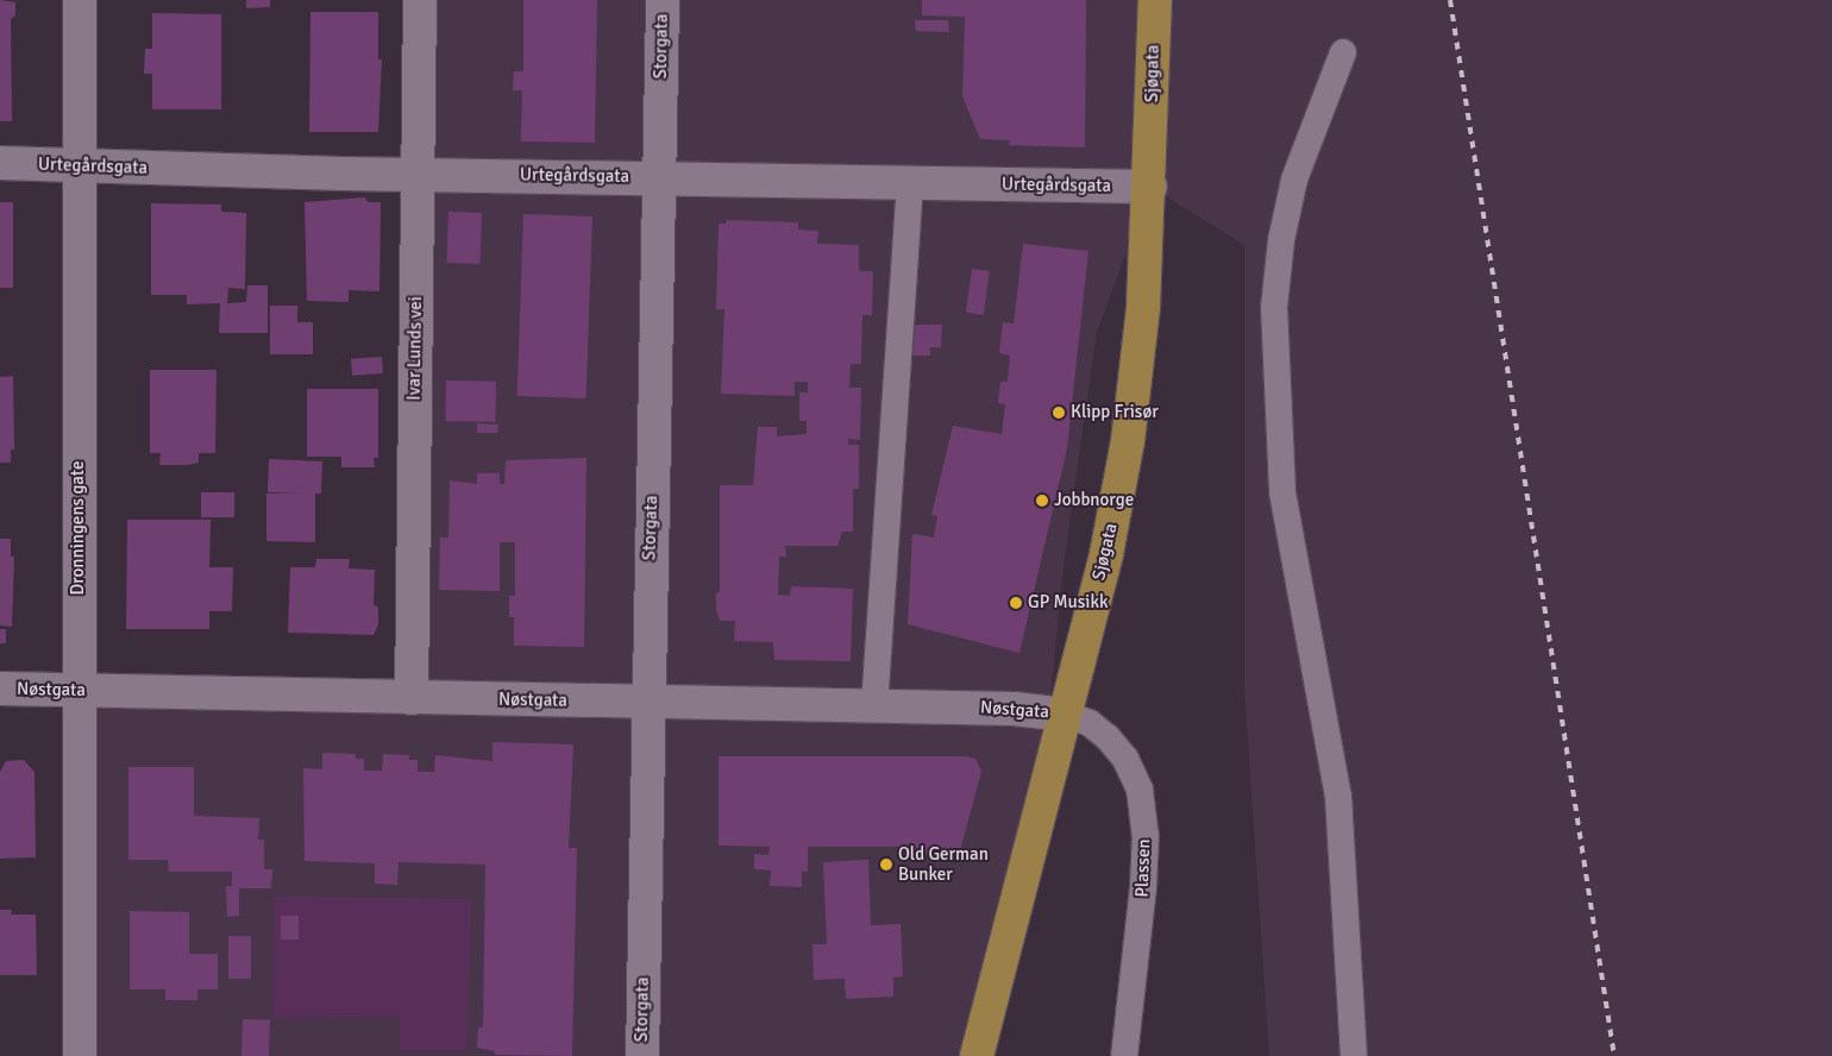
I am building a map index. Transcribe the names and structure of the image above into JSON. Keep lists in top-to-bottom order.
{
  "streets": {
    "highway": ["Sjøgata"],
    "street": [
      "Storgata",
      "Urtegårdsgata",
      "Ivar Lunds vei",
      "Dronningens gate",
      "Nøstgata"
    ],
    "lane": ["Plassen"]
  },
  "crossings": [
    ["Storgata", "Urtegårdsgata"],
    ["Storgata", "Nøstgata"],
    ["Sjøgata", "Urtegårdsgata"],
    ["Sjøgata", "Nøstgata"],
    ["Sjøgata", "Plassen"],
    ["Urtegårdsgata", "Ivar Lunds vei"],
    ["Urtegårdsgata", "Dronningens gate"],
    ["Ivar Lunds vei", "Nøstgata"],
    ["Dronningens gate", "Nøstgata"],
    ["Nøstgata", "Plassen"]
  ],
  "places": [
    "Klipp Frisør",
    "Jobbnorge",
    "GP Musikk",
    "Old German Bunker"
  ]
}
